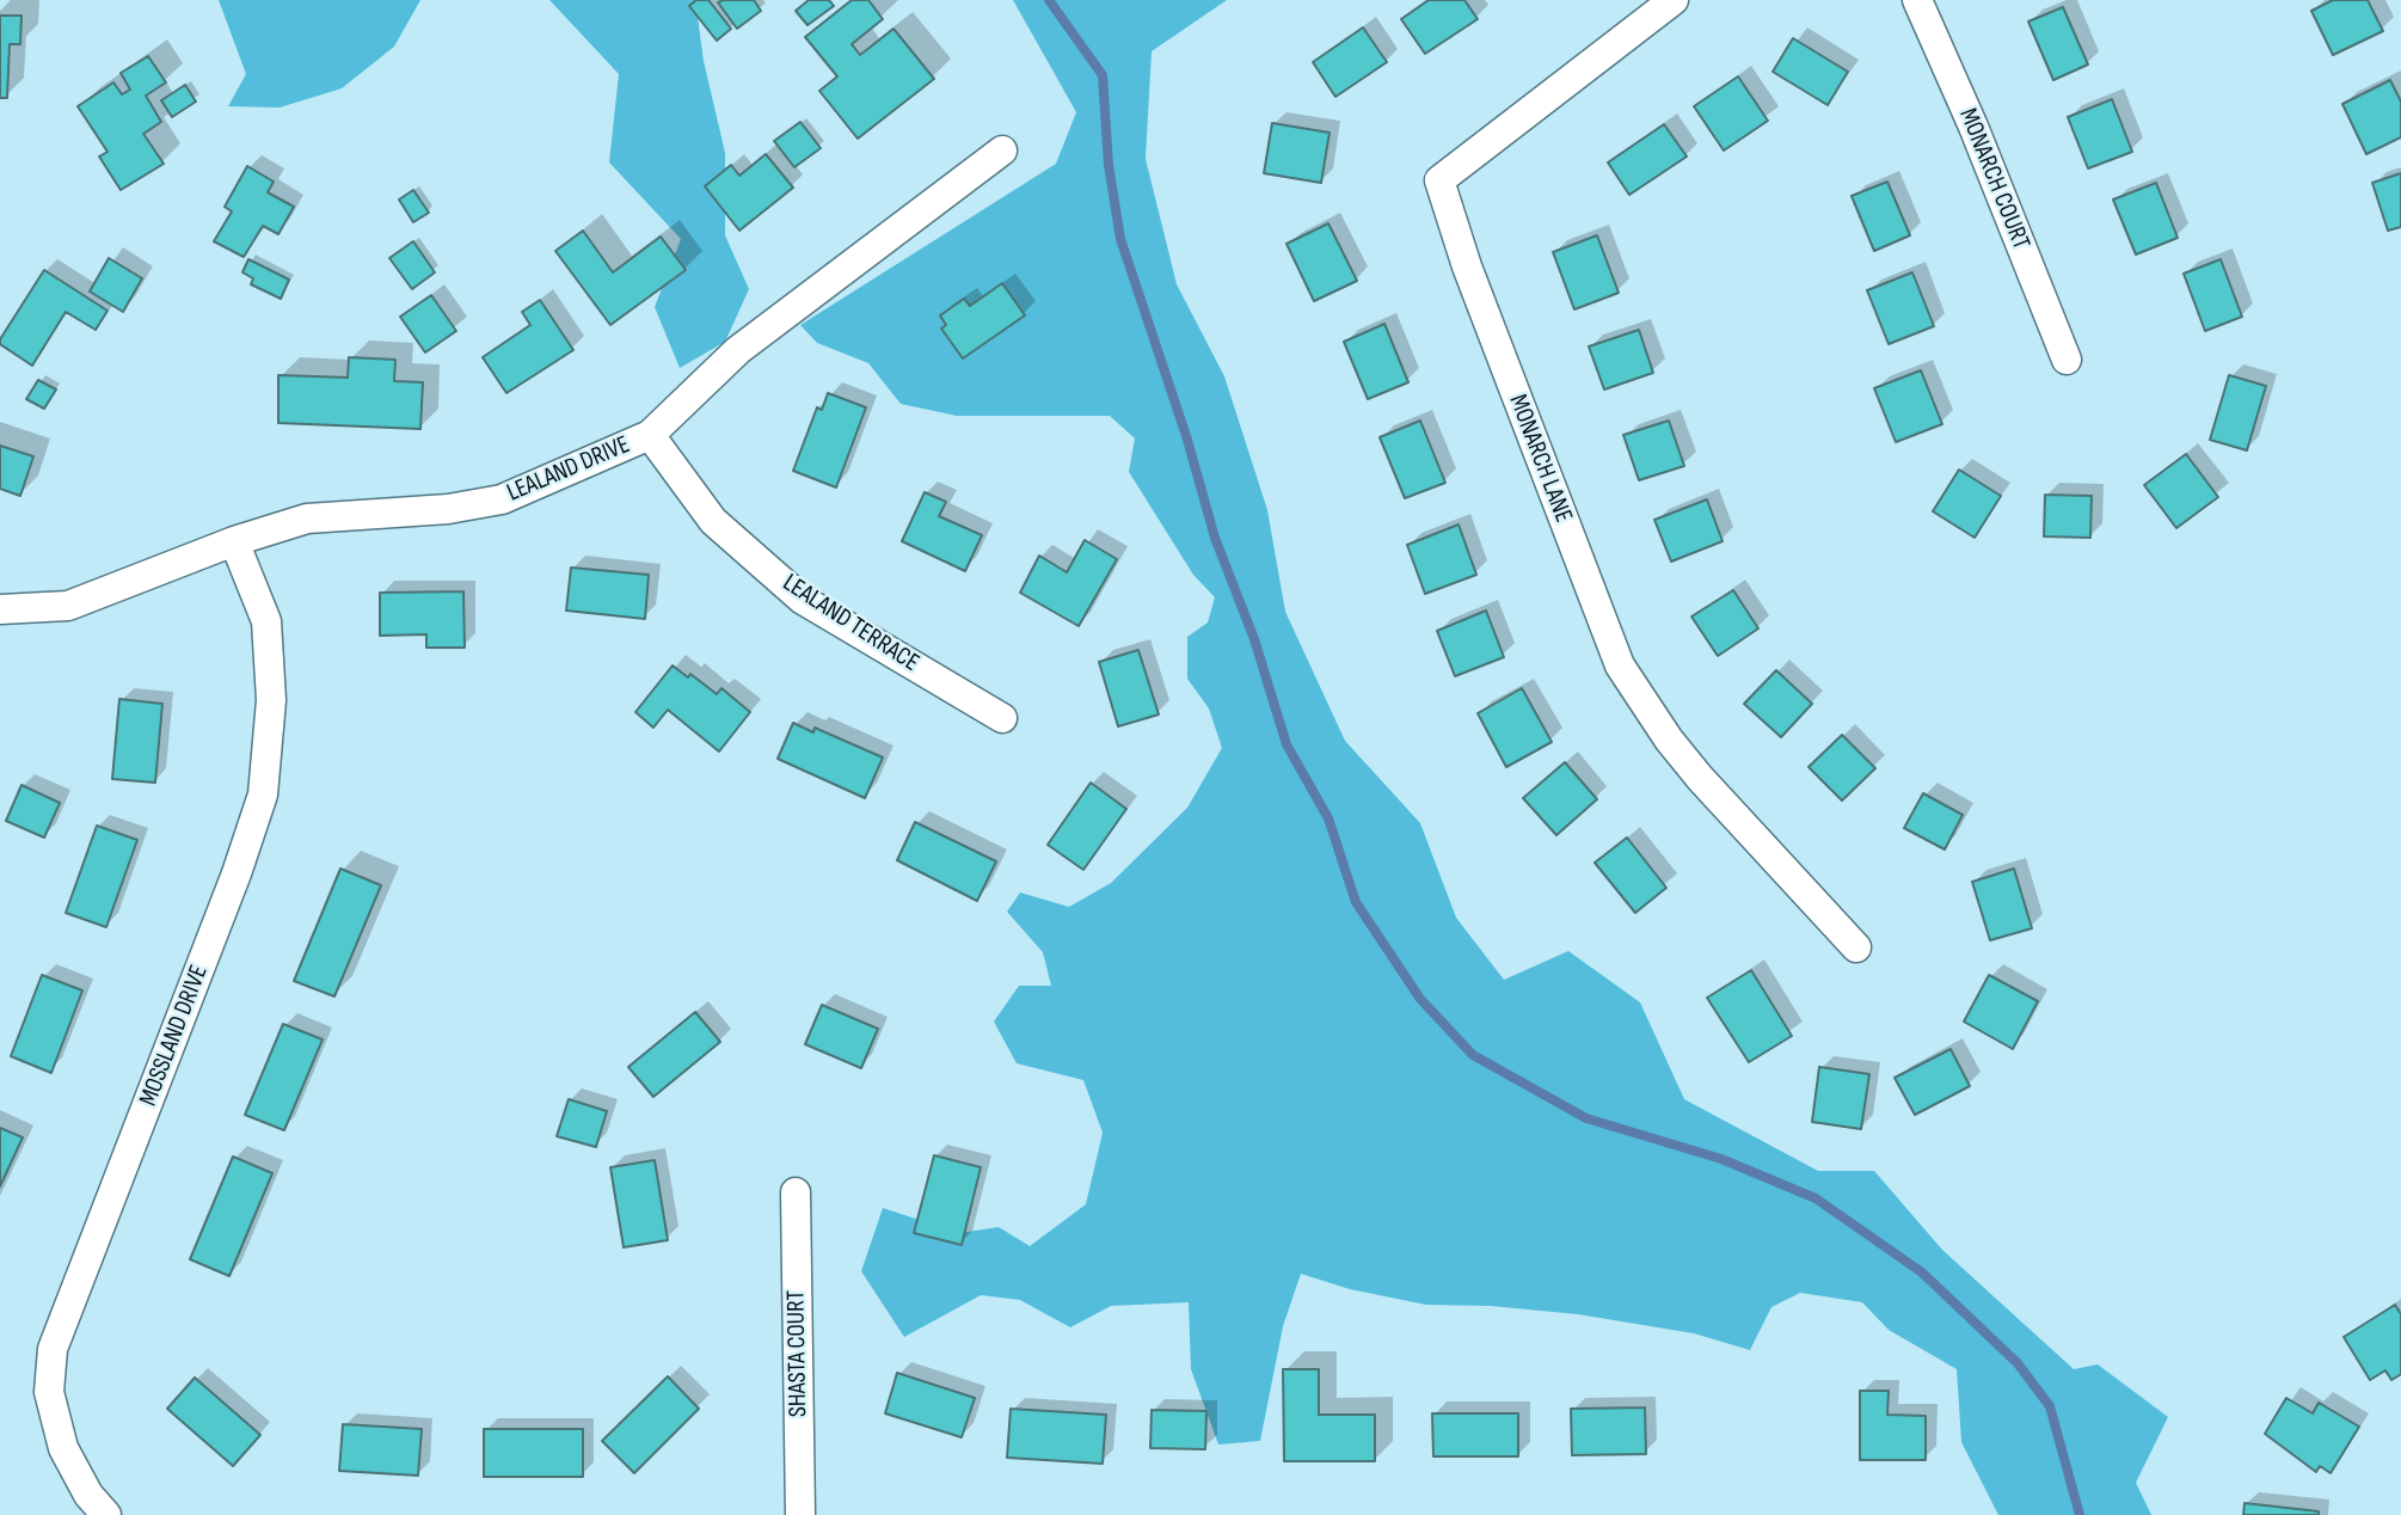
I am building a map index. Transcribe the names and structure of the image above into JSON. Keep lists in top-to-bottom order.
{
  "streets": {
    "street": [
      "MONARCH COURT",
      "MONARCH LANE",
      "LEALAND DRIVE",
      "LEALAND TERRACE",
      "MOSSLAND DRIVE",
      "SHASTA COURT"
    ]
  },
  "crossings": [
    ["LEALAND DRIVE", "LEALAND TERRACE"],
    ["LEALAND DRIVE", "MOSSLAND DRIVE"]
  ]
}
